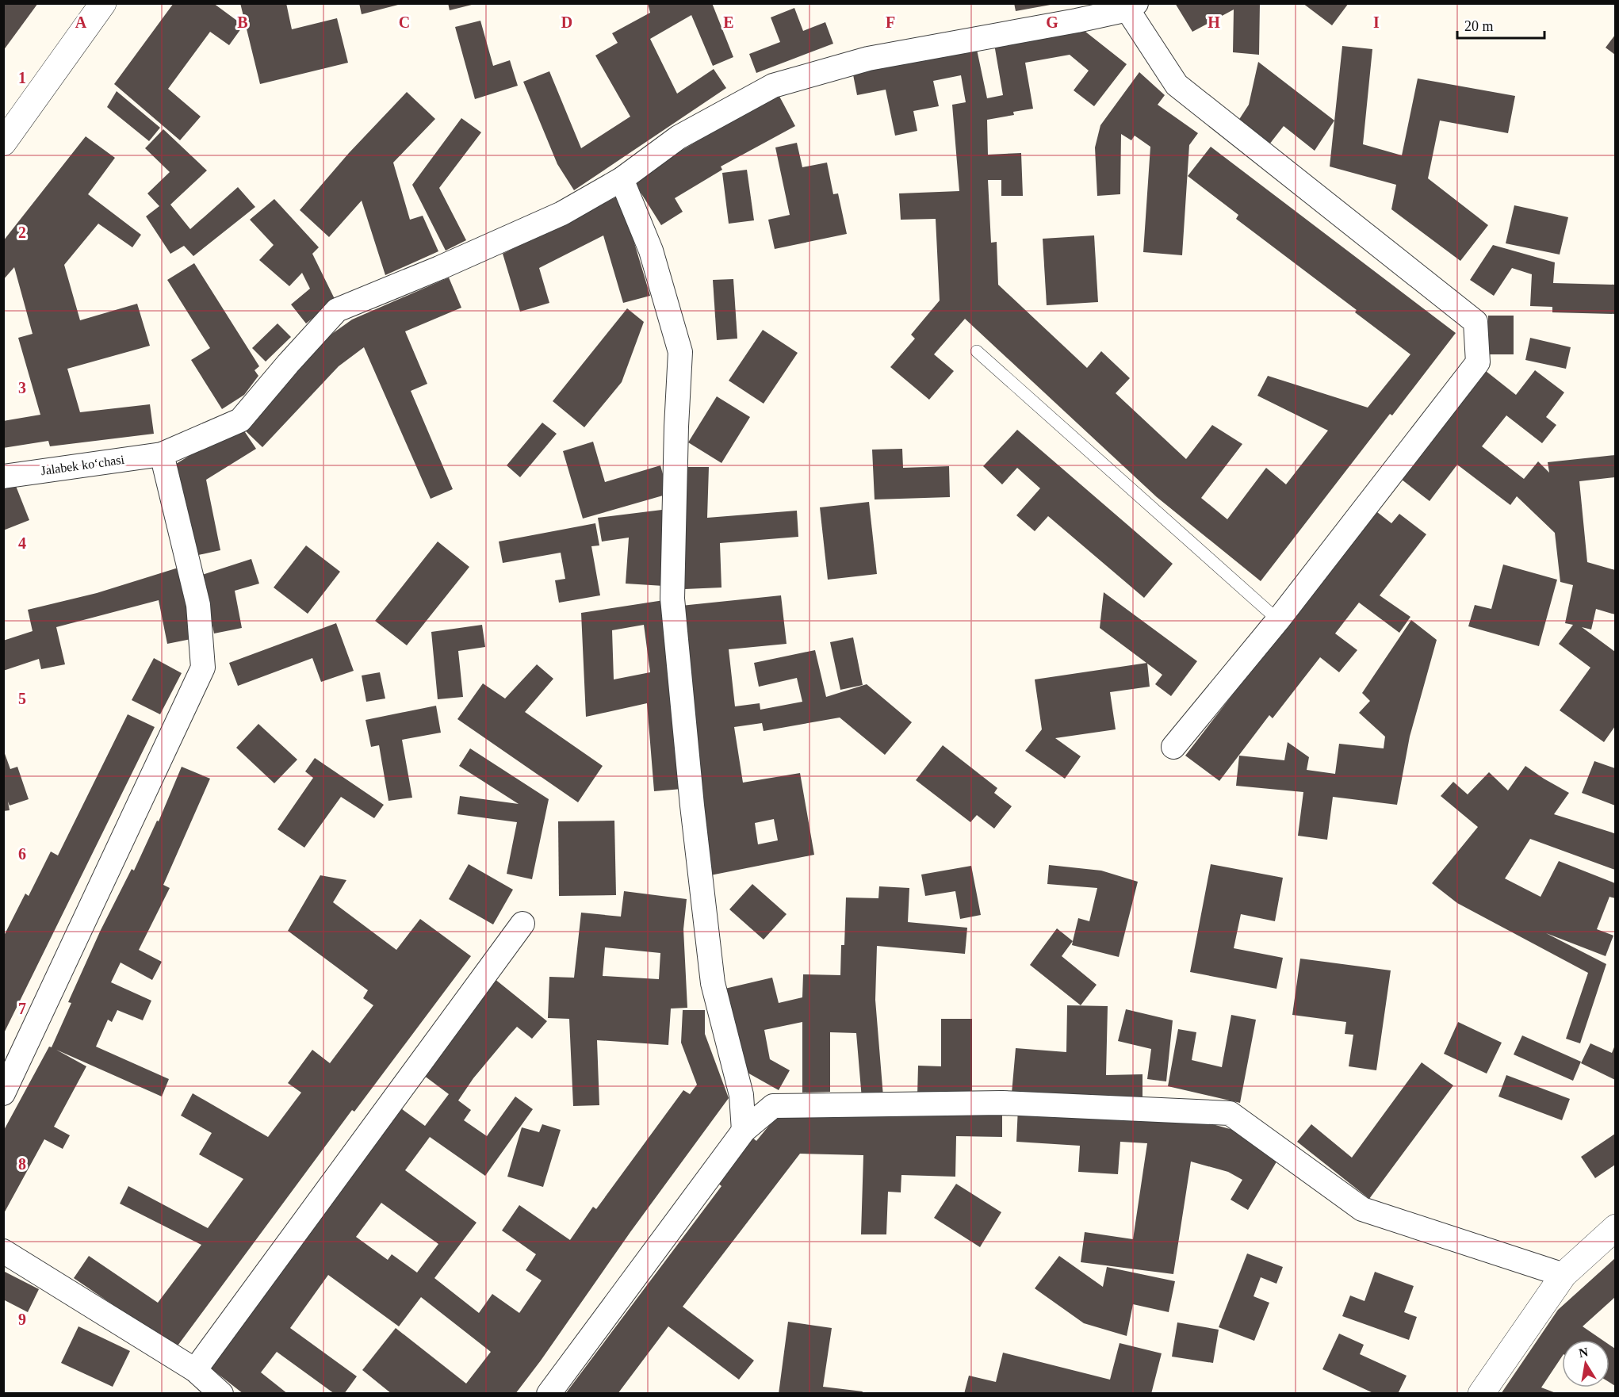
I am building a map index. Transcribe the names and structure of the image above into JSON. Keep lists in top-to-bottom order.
{
  "streets": {
    "street": ["Jalabek koʻchasi"]
  },
  "scale_bar": "20 m",
  "north": "top",
  "grid": {
    "columns": [
      "A",
      "B",
      "C",
      "D",
      "E",
      "F",
      "G",
      "H",
      "I"
    ],
    "rows": [
      "1",
      "2",
      "3",
      "4",
      "5",
      "6",
      "7",
      "8",
      "9"
    ]
  }
}
